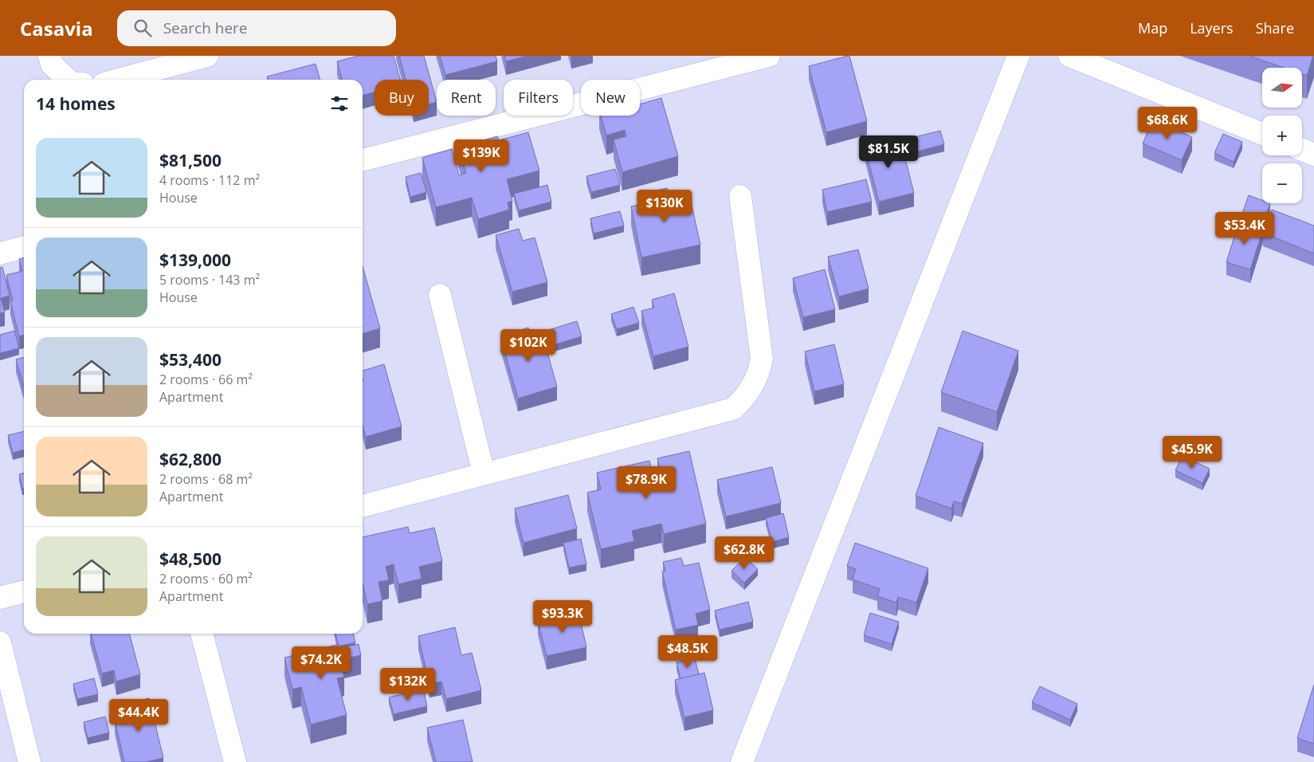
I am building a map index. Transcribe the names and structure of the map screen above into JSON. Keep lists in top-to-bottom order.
{
  "north": "right",
  "page": {
    "header": "Casavia",
    "search": "Search here",
    "nav": ["Map", "Layers", "Share"],
    "map_buttons": ["+", "−"],
    "chip": [
      "Buy",
      "Rent",
      "Filters",
      "New"
    ],
    "heading": "14 homes",
    "price": [
      "$68.6K",
      "$81.5K",
      "$139K",
      "$130K",
      "$53.4K",
      "$102K",
      "$45.9K",
      "$78.9K",
      "$62.8K",
      "$93.3K",
      "$48.5K",
      "$74.2K",
      "$132K",
      "$44.4K"
    ],
    "list": [
      {
        "name": "$81,500",
        "note": "4 rooms · 112 m² · House"
      },
      {
        "name": "$139,000",
        "note": "5 rooms · 143 m² · House"
      },
      {
        "name": "$53,400",
        "note": "2 rooms · 66 m² · Apartment"
      },
      {
        "name": "$62,800",
        "note": "2 rooms · 68 m² · Apartment"
      },
      {
        "name": "$48,500",
        "note": "2 rooms · 60 m² · Apartment"
      }
    ]
  }
}
